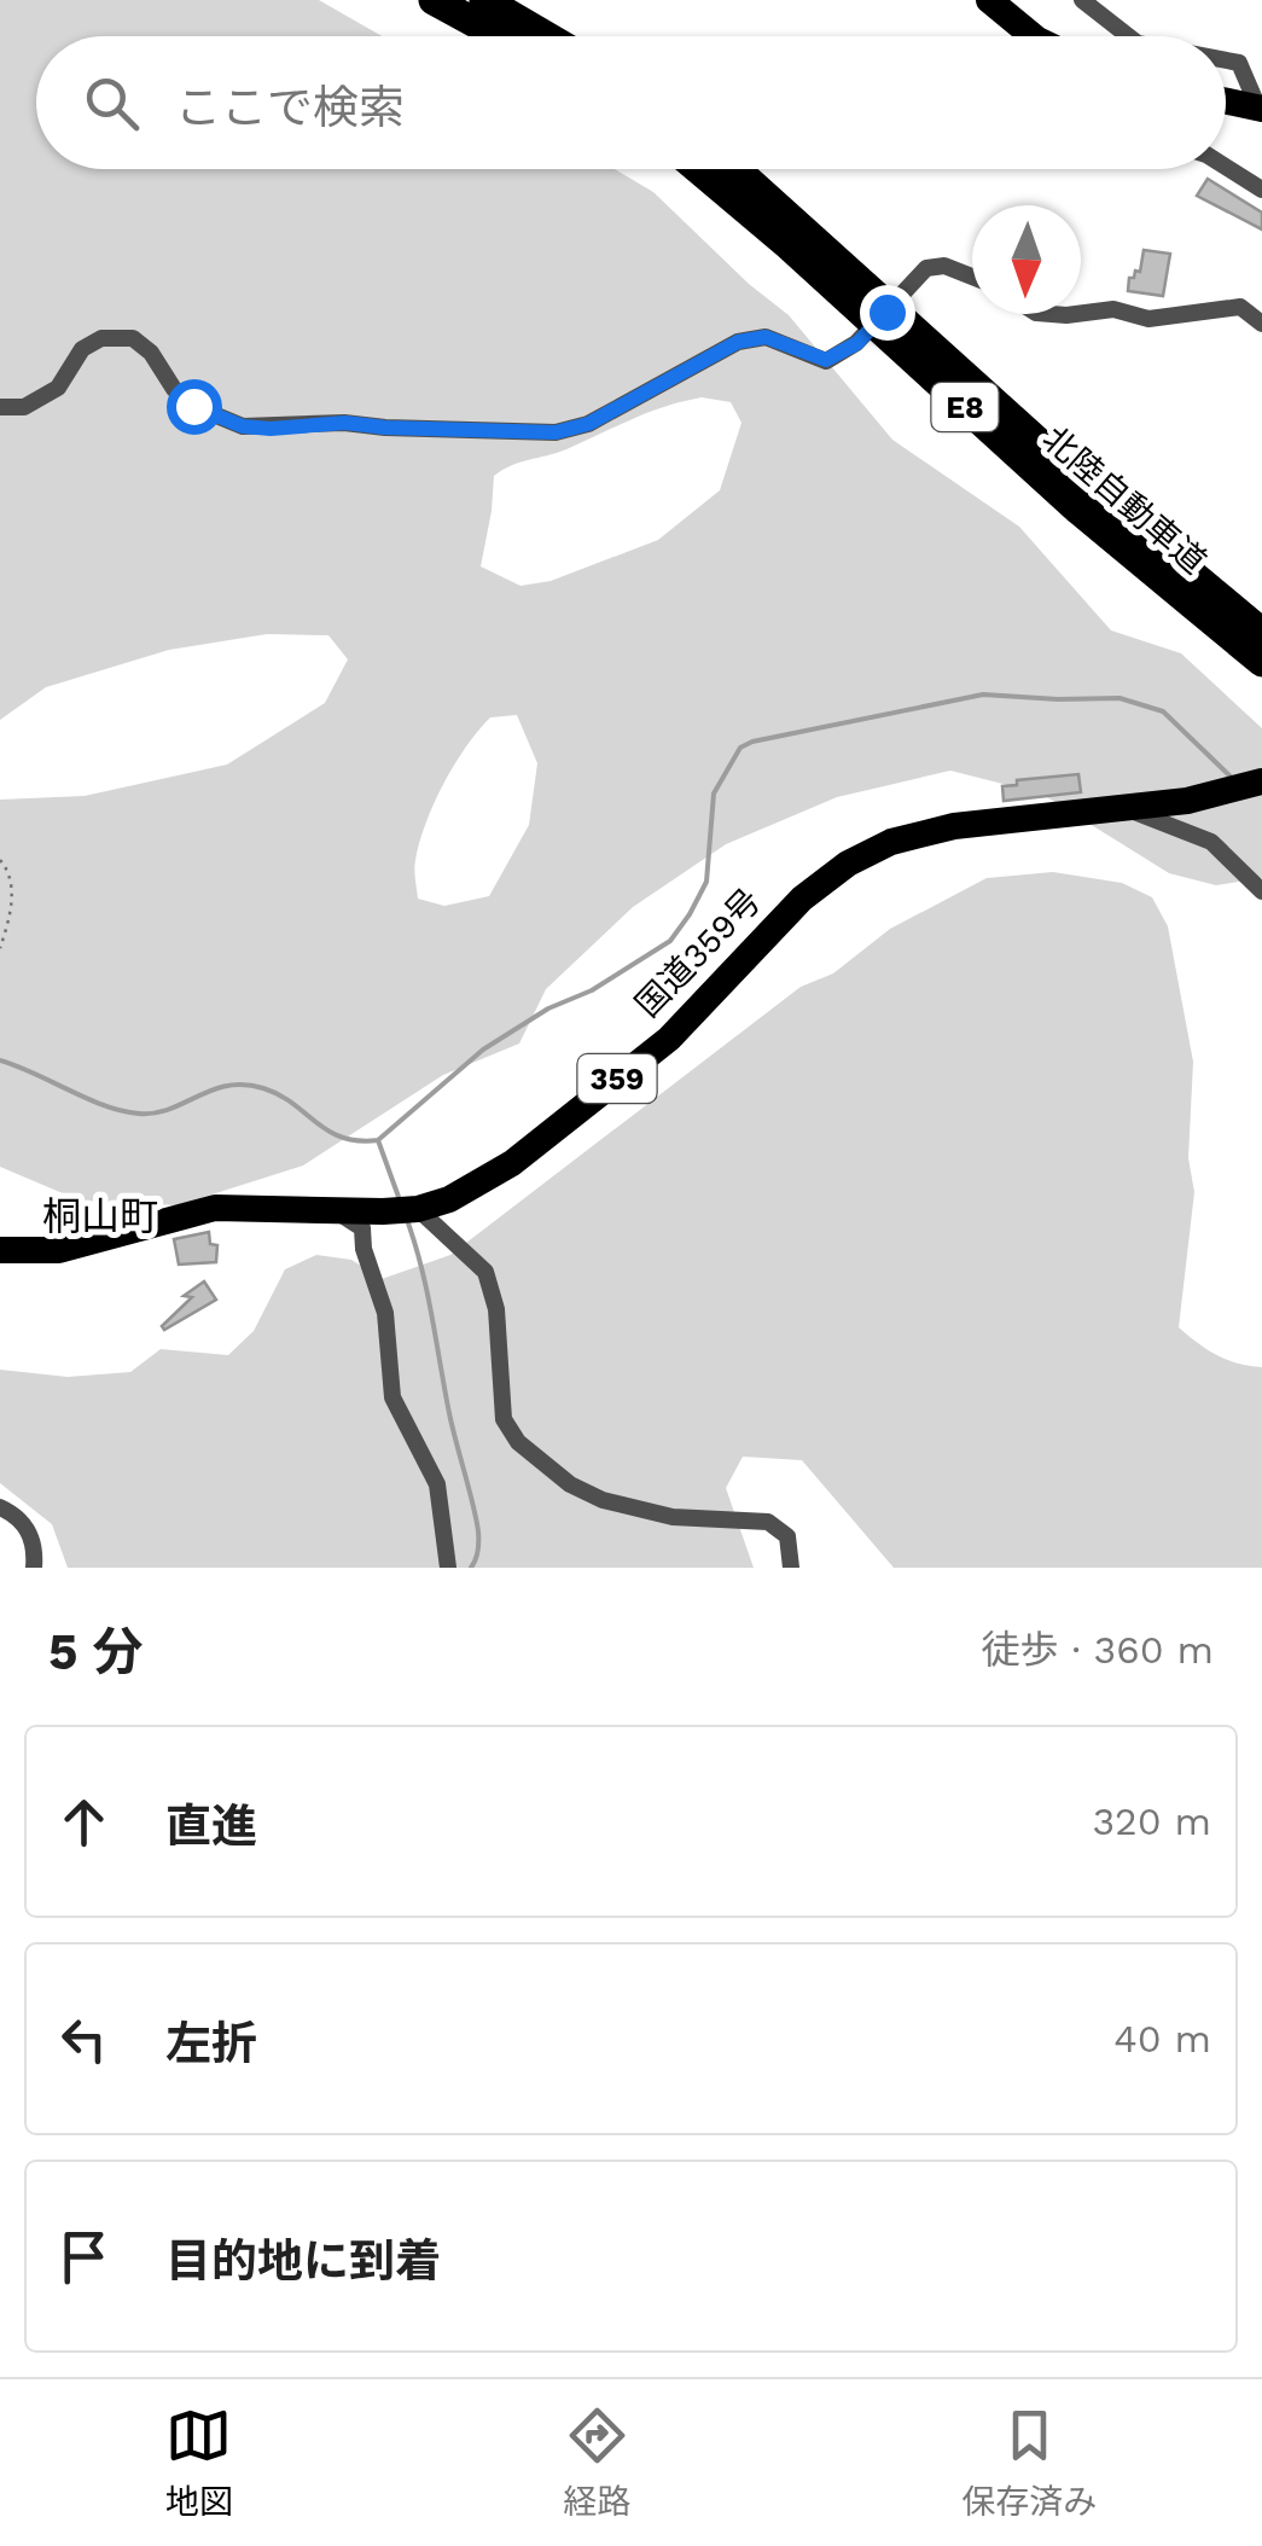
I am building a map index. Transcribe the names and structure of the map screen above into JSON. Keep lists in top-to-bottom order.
{
  "streets": {
    "highway": [
      "E8",
      "北陸自動車道",
      "国道359号",
      "359"
    ]
  },
  "districts": ["桐山町"],
  "north": "bottom",
  "page": {
    "search": "ここで検索",
    "heading": ["5 分", "徒歩 · 360 m"],
    "list": [
      ["直進", "320 m"],
      ["左折", "40 m"],
      "目的地に到着"
    ],
    "nav": ["地図", "経路", "保存済み"]
  }
}
